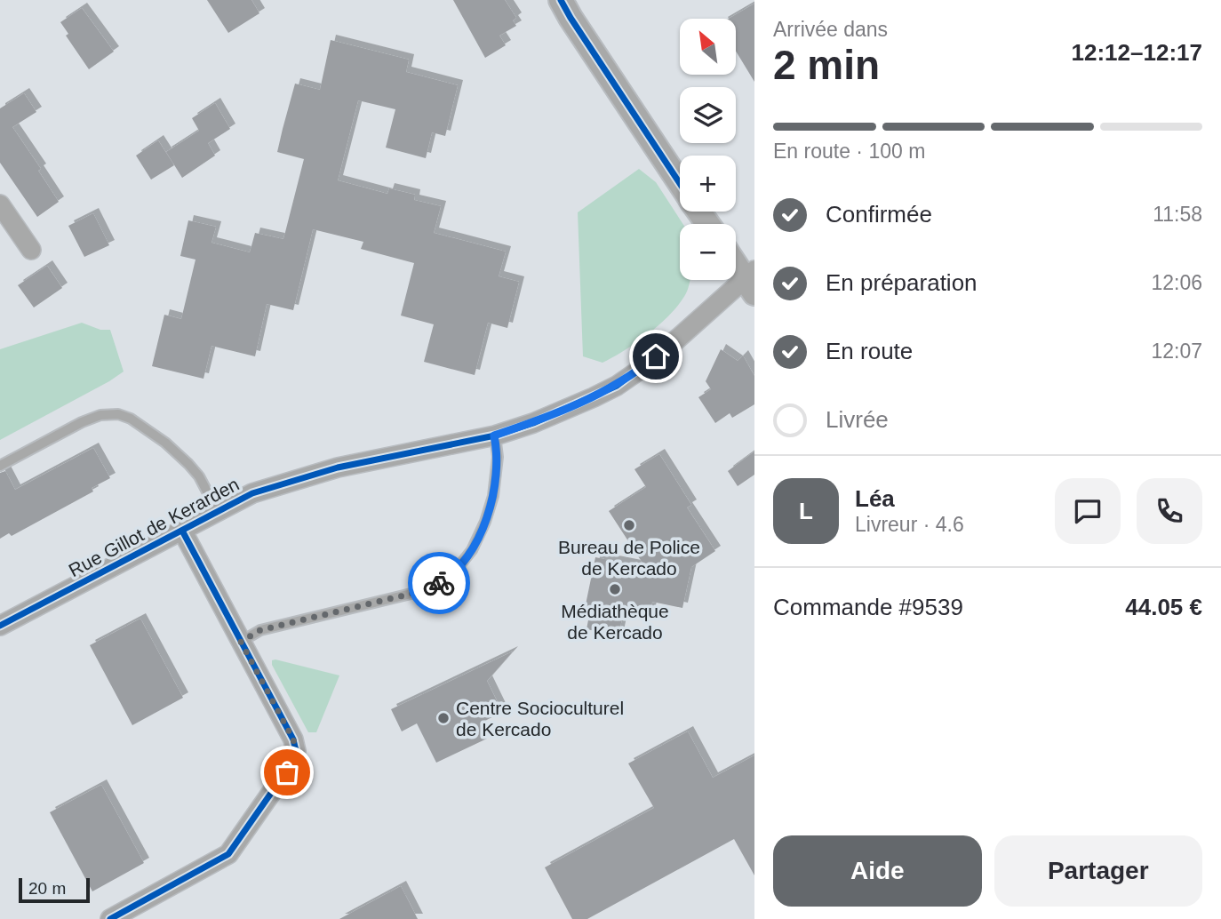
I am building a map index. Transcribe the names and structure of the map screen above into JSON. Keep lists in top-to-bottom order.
{
  "streets": {
    "street": ["Rue Gillot de Kerarden"]
  },
  "places": ["Bureau de Police de Kercado", "Médiathèque de Kercado", "Centre Socioculturel de Kercado"],
  "scale_bar": "20 m",
  "north": "top left",
  "page": {
    "heading": ["2 min", "Arrivée dans", "12:12–12:17"],
    "panel": [
      "Léa",
      "Livreur · 4.6",
      "Commande #9539",
      "44.05 €"
    ],
    "map_buttons": ["+", "−"],
    "bar": "En route · 100 m",
    "list": [
      ["Confirmée", "11:58"],
      ["En préparation", "12:06"],
      ["En route", "12:07"],
      "Livrée"
    ],
    "round": "L",
    "buttons": ["Aide", "Partager"],
    "scale": "20 m"
  }
}
